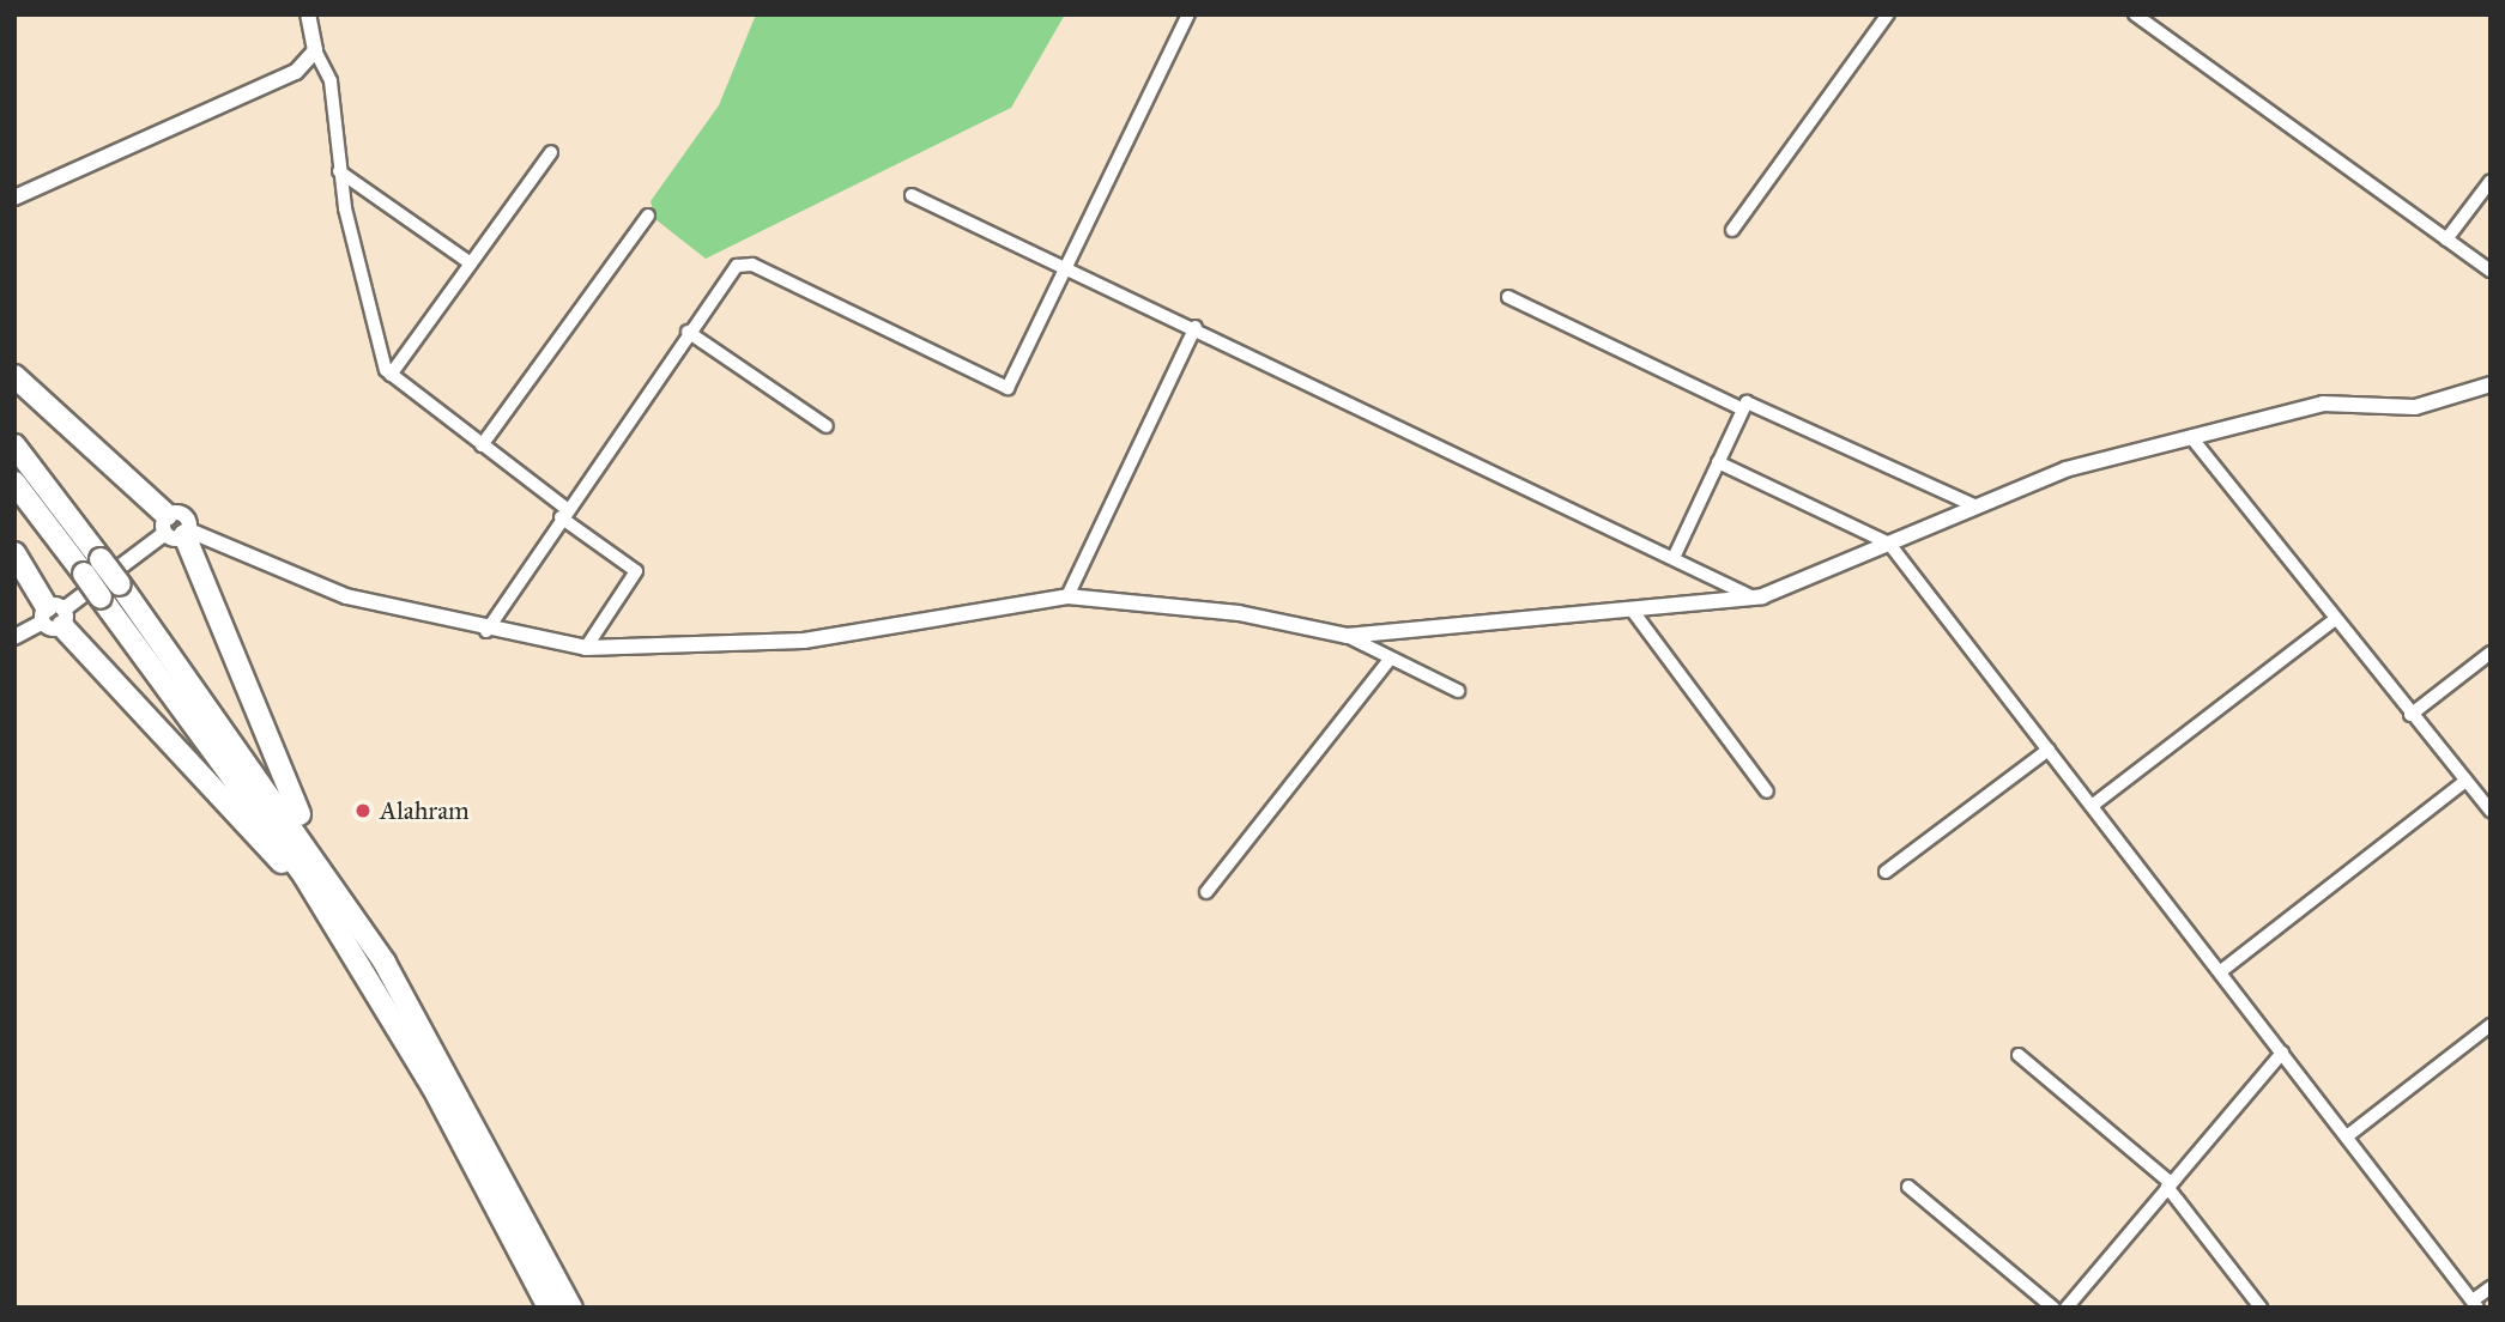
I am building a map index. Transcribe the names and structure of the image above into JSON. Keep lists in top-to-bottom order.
{
  "places": ["Alahram"]
}
